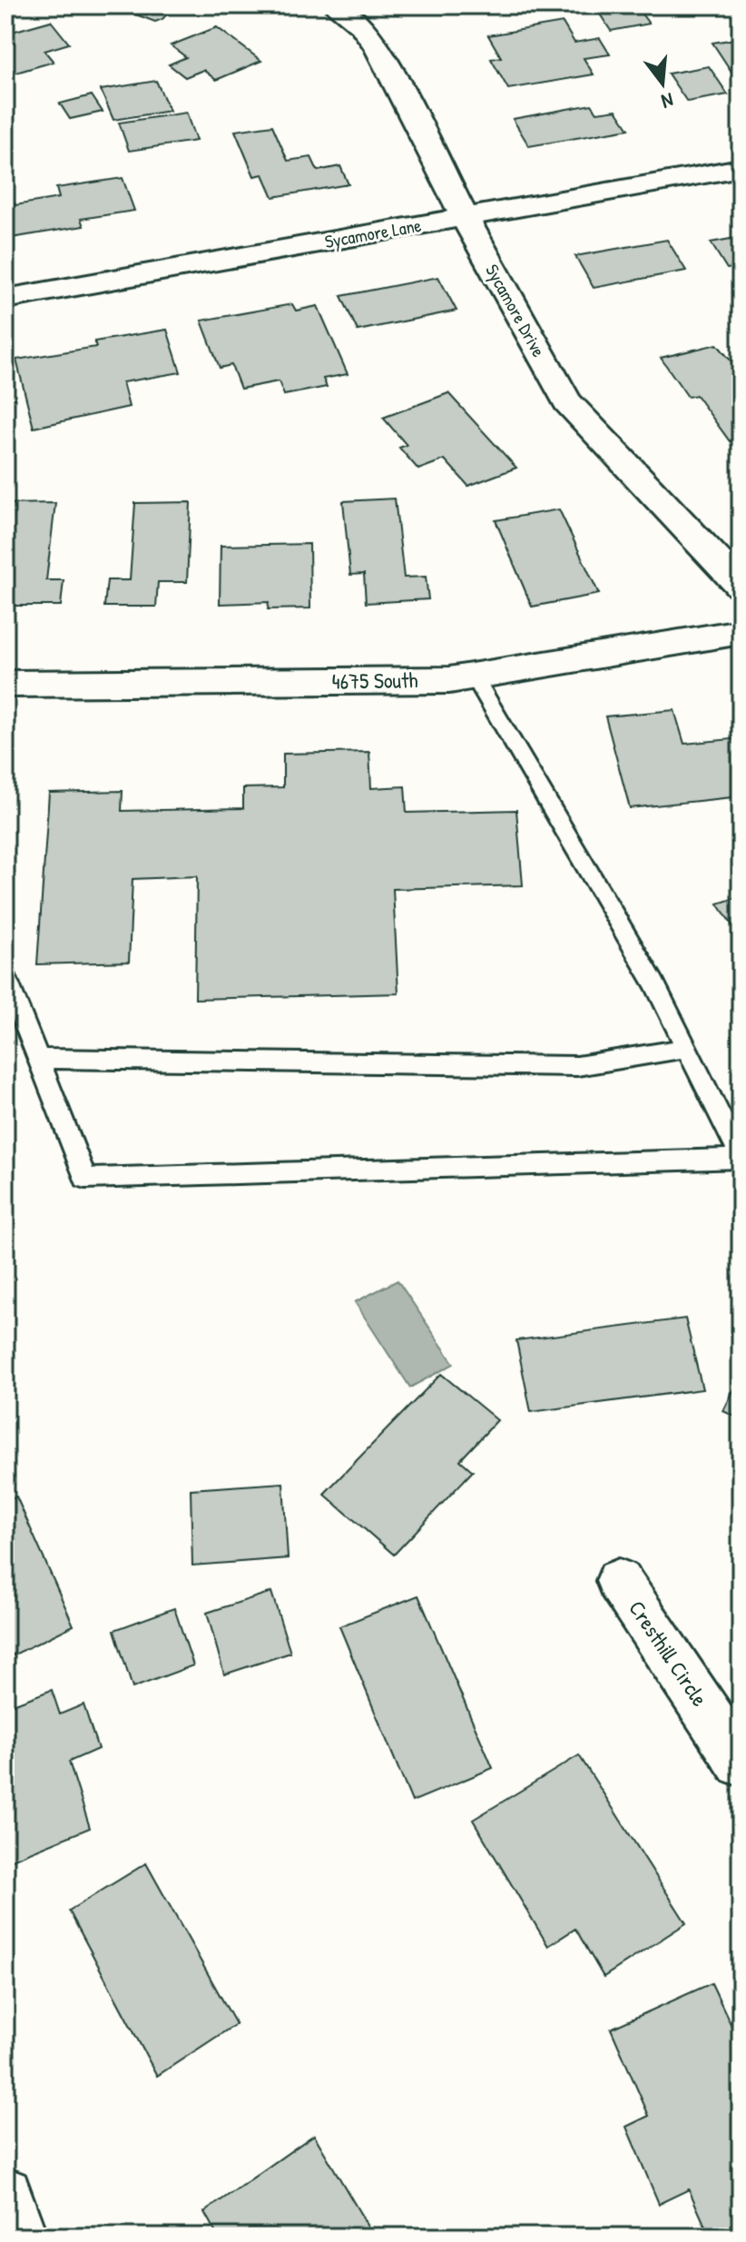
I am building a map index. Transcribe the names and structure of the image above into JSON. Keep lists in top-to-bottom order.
{
  "streets": {
    "street": [
      "Sycamore Lane",
      "Sycamore Drive",
      "4675 South",
      "Cresthill Circle"
    ]
  },
  "crossings": [
    ["Sycamore Lane", "Sycamore Drive"]
  ],
  "north": "bottom"
}
